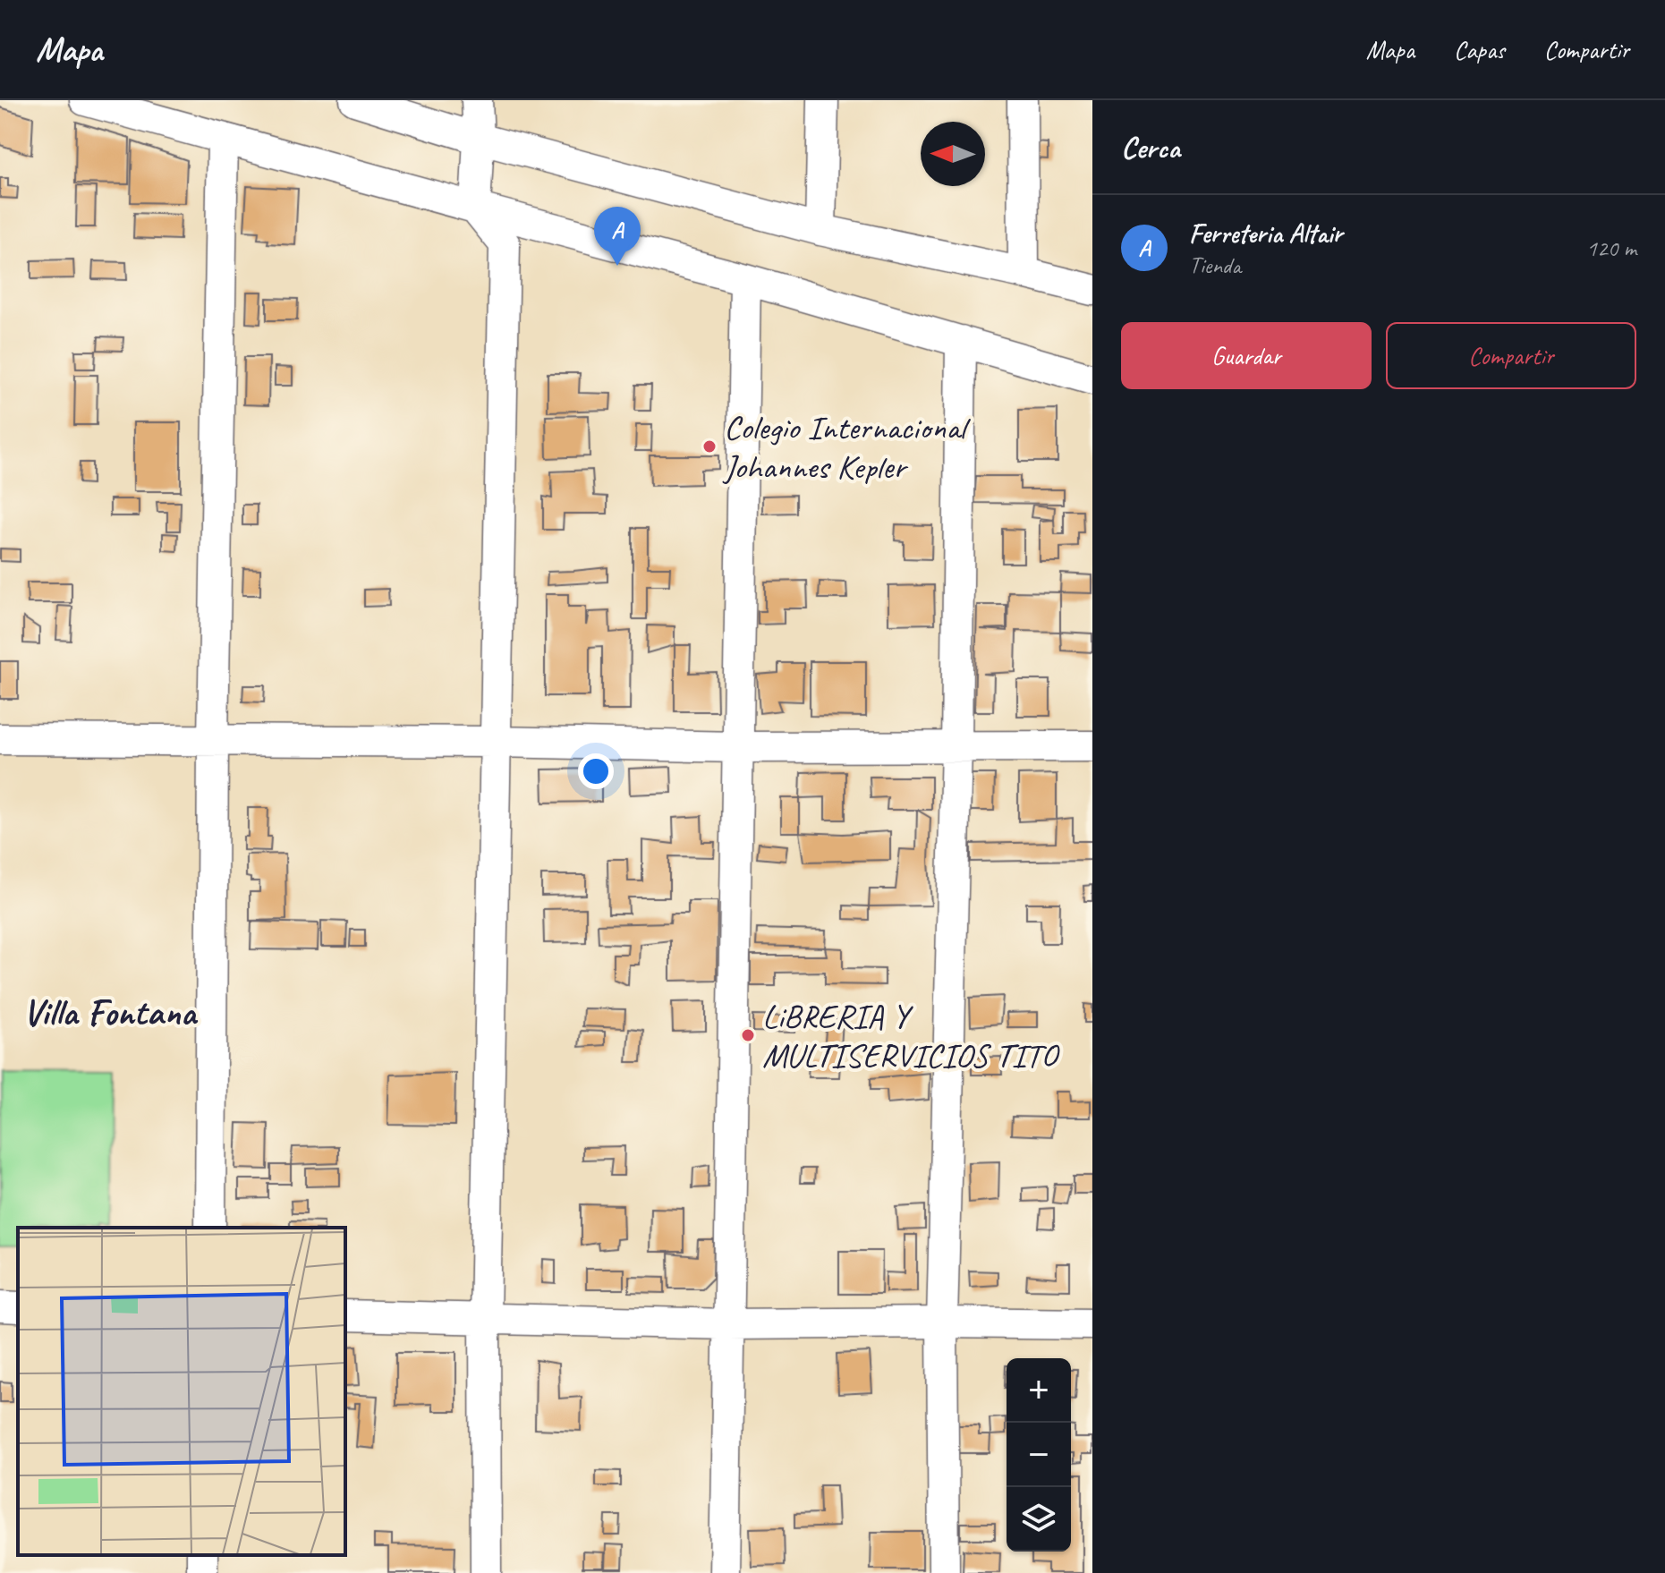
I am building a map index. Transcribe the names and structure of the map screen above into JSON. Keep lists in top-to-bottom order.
{
  "districts": ["Villa Fontana"],
  "places": ["Colegio Internacional Johannes Kepler", "LiBRERIA Y MULTISERVICIOS TITO"],
  "north": "left",
  "page": {
    "header": "Mapa",
    "nav": ["Mapa", "Capas", "Compartir"],
    "heading": "Cerca",
    "list": [
      {
        "mark": "A",
        "name": "Ferreteria Altair",
        "note": "Tienda",
        "value": "120 m"
      }
    ],
    "pins": "A",
    "buttons": ["Guardar", "Compartir"],
    "map_buttons": ["+", "−"]
  }
}
